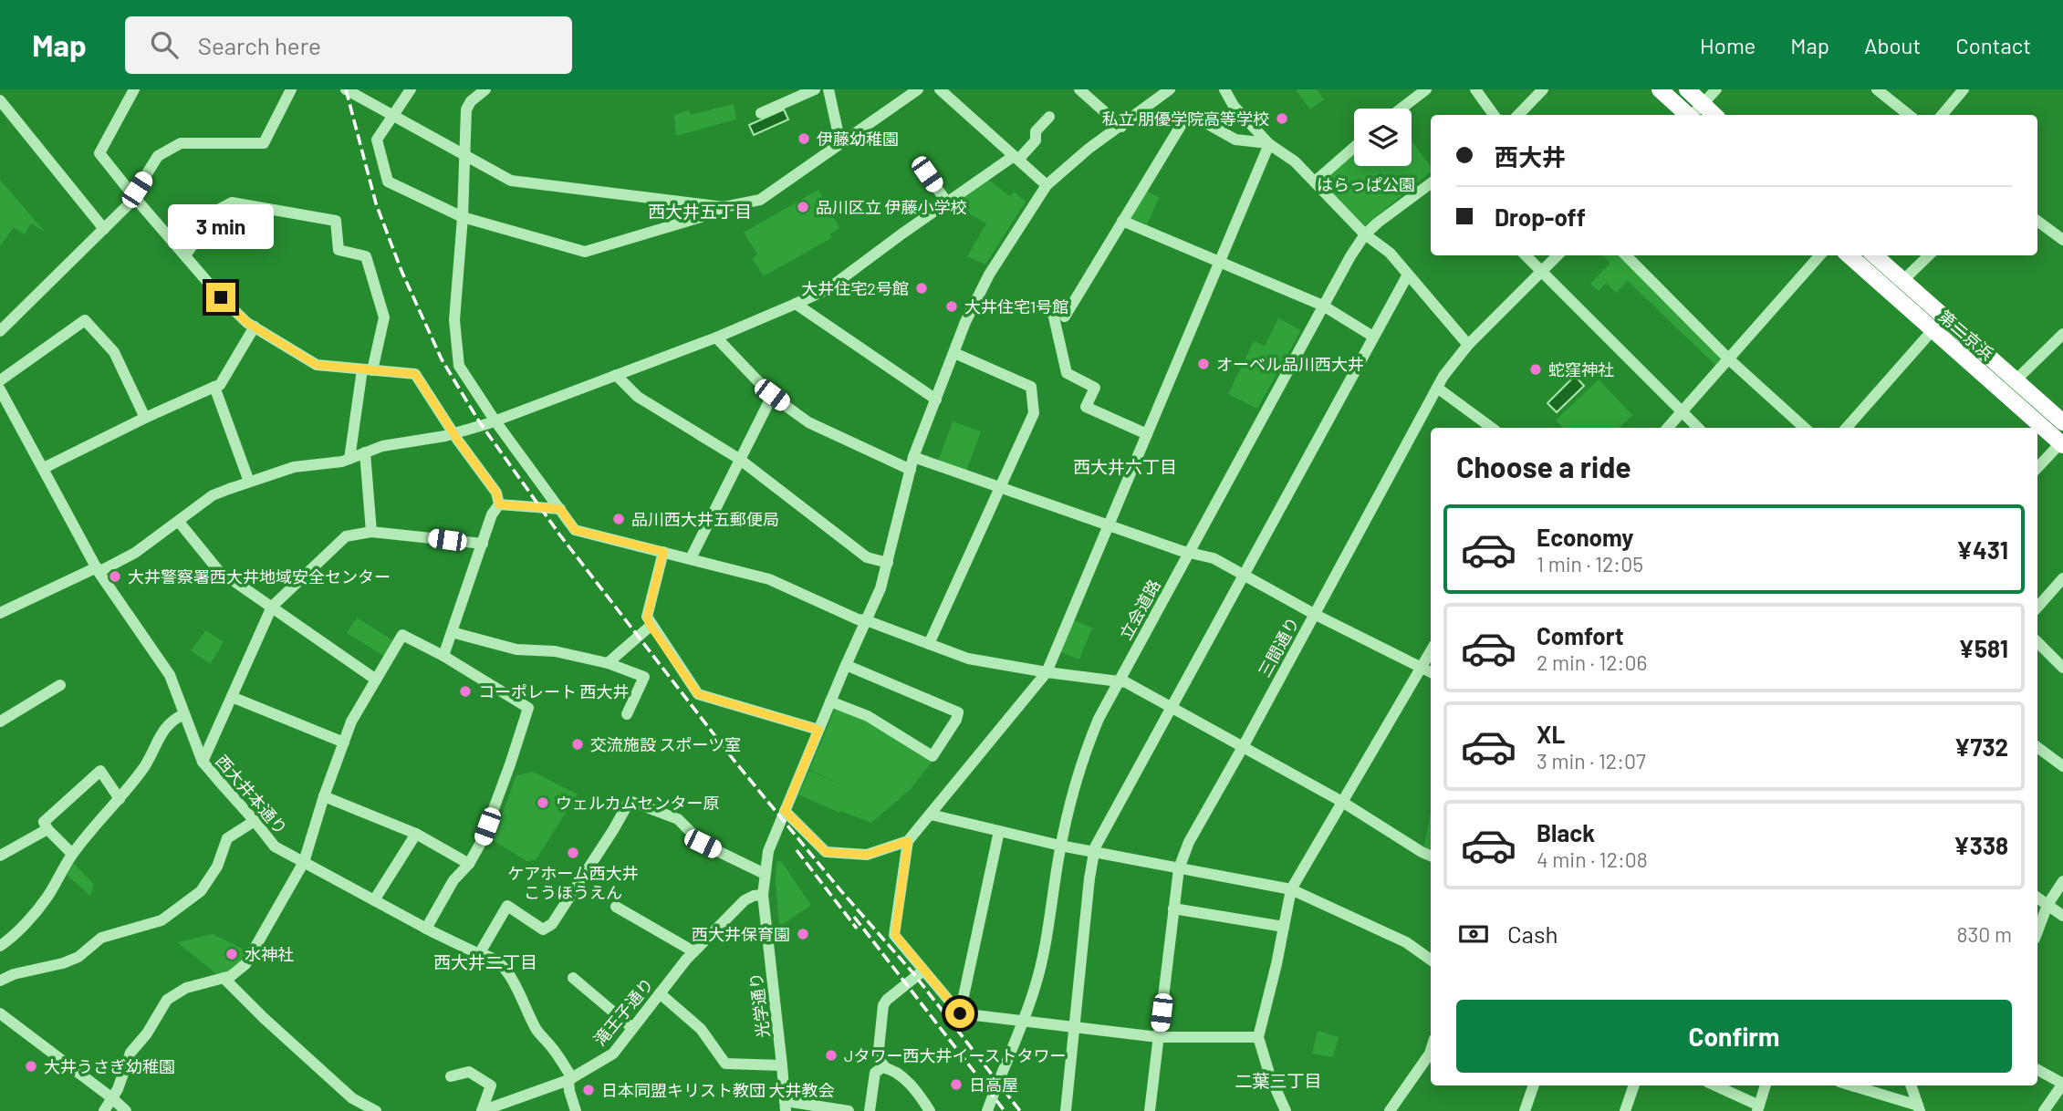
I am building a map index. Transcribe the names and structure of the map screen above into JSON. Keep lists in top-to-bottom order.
{
  "streets": {
    "highway": ["第二京浜"],
    "street": [
      "立会道路",
      "三間通り",
      "西大井本通り",
      "光学通り",
      "滝王子通り"
    ]
  },
  "crossings": [
    ["西大井本通り", "滝王子通り"],
    ["光学通り", "滝王子通り"]
  ],
  "districts": [
    "西大井五丁目",
    "西大井六丁目",
    "西大井二丁目",
    "二葉三丁目"
  ],
  "parks": ["はらっぱ公園"],
  "places": [
    "私立 朋優学院高等学校",
    "伊藤幼稚園",
    "品川区立 伊藤小学校",
    "大井住宅2号館",
    "大井住宅1号館",
    "オーベル品川西大井",
    "蛇窪神社",
    "品川西大井五郵便局",
    "大井警察署西大井地域安全センター",
    "コーポレート 西大井",
    "交流施設 スポーツ室",
    "ウェルカムセンター原",
    "ケアホーム西大井 こうほうえん",
    "西大井保育園",
    "水神社",
    "Jタワー西大井イーストタワー",
    "大井うさぎ幼稚園",
    "日高屋",
    "日本同盟キリスト教団 大井教会"
  ],
  "page": {
    "header": "Map",
    "search": "Search here",
    "nav": [
      "Home",
      "Map",
      "About",
      "Contact"
    ],
    "banner": ["西大井", "Drop-off"],
    "bubble": "3 min",
    "heading": "Choose a ride",
    "list": [
      {
        "name": "Economy",
        "note": "1 min · 12:05",
        "value": "¥431"
      },
      {
        "name": "Comfort",
        "note": "2 min · 12:06",
        "value": "¥581"
      },
      {
        "name": "XL",
        "note": "3 min · 12:07",
        "value": "¥732"
      },
      {
        "name": "Black",
        "note": "4 min · 12:08",
        "value": "¥338"
      }
    ],
    "pay": ["Cash", "830 m"],
    "buttons": "Confirm"
  }
}
